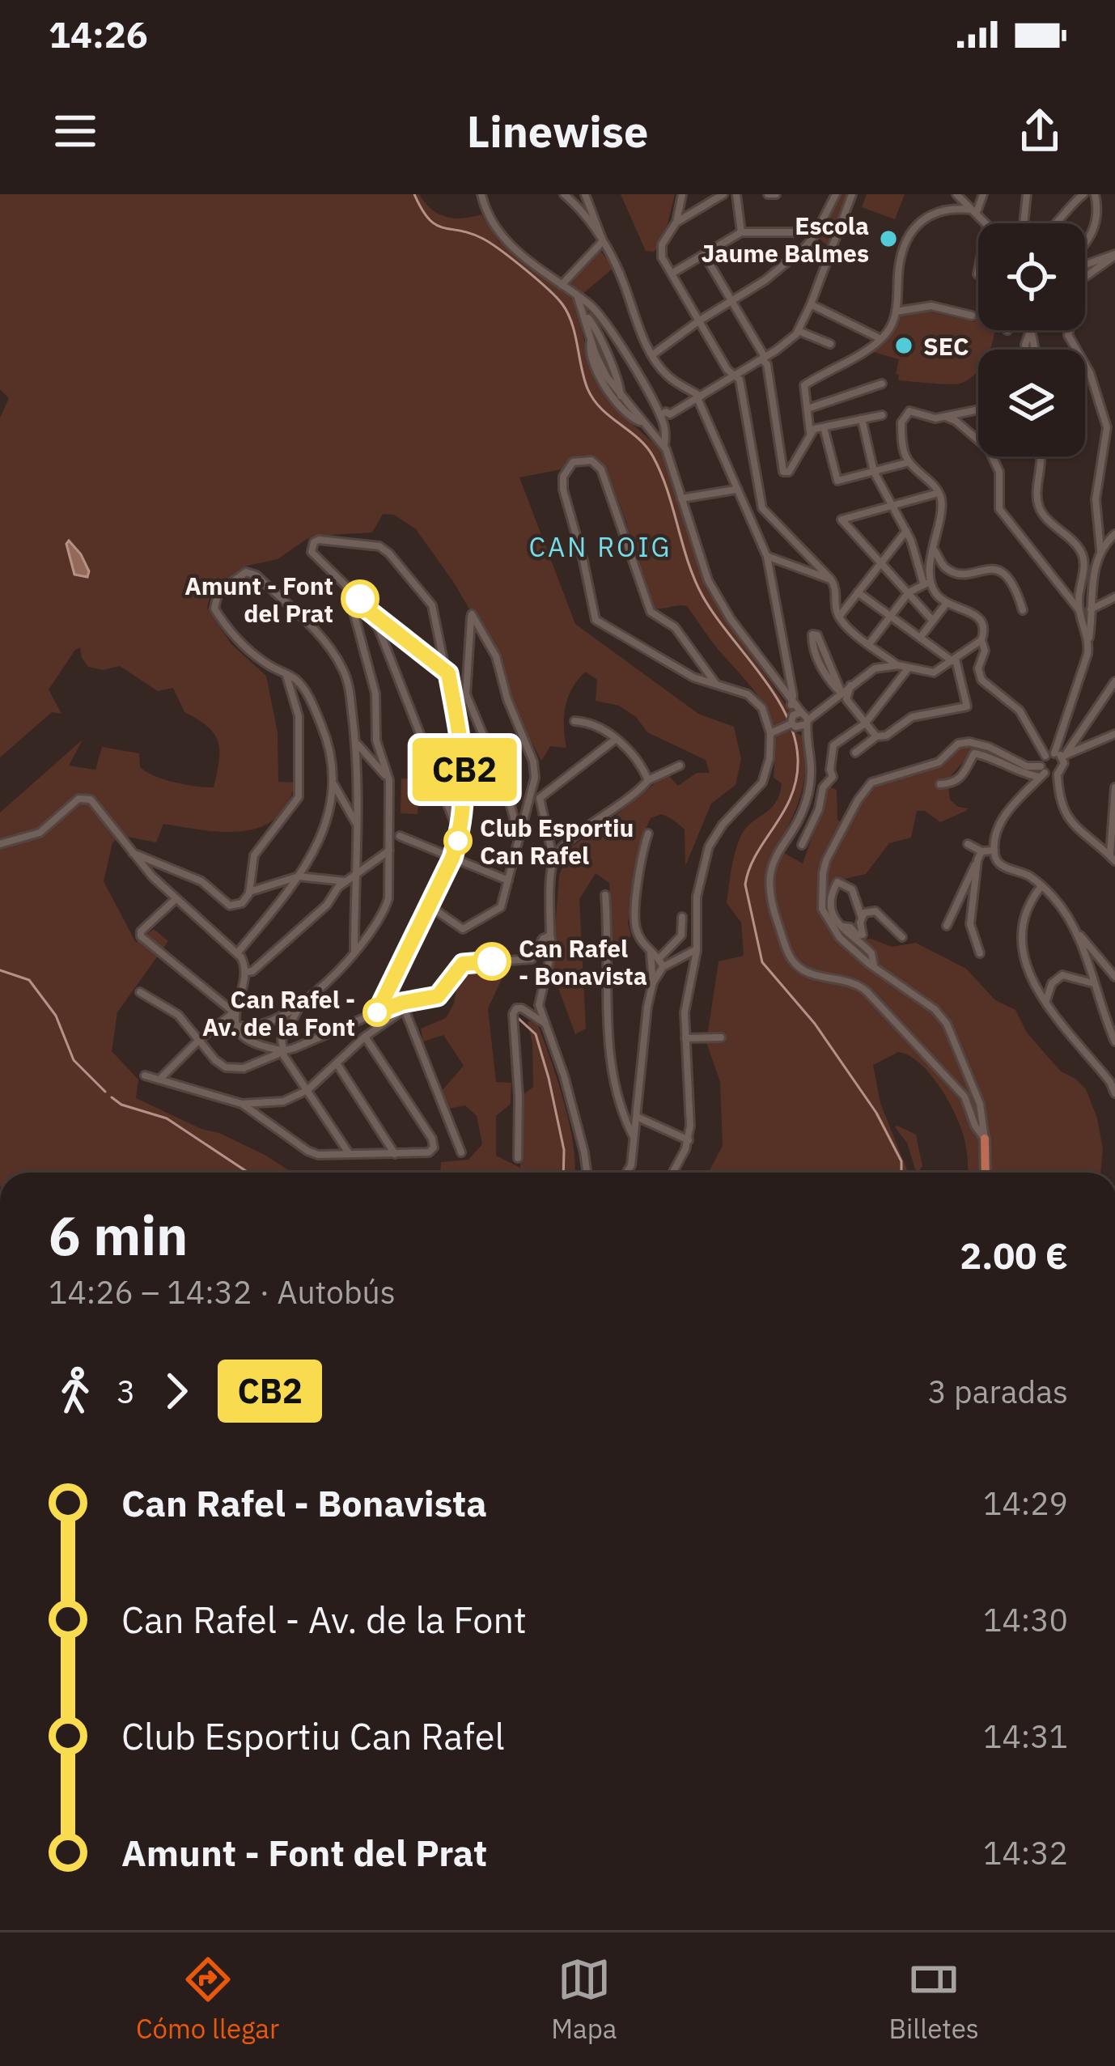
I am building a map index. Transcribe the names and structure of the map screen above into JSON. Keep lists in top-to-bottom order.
{
  "districts": ["CAN ROIG"],
  "places": [
    "Escola Jaume Balmes",
    "SEC",
    "Amunt - Font del Prat",
    "Club Esportiu Can Rafel",
    "Can Rafel - Bonavista",
    "Can Rafel - Av. de la Font"
  ],
  "lines": ["bus line CB2"],
  "page": {
    "status": "14:26",
    "header": "Linewise",
    "on_map": "CB2",
    "heading": ["6 min", "14:26 – 14:32 · Autobús", "2.00 €"],
    "legs": ["3", "CB2", "3 paradas"],
    "list": [
      {
        "name": "Can Rafel - Bonavista",
        "value": "14:29"
      },
      {
        "name": "Can Rafel - Av. de la Font",
        "value": "14:30"
      },
      {
        "name": "Club Esportiu Can Rafel",
        "value": "14:31"
      },
      {
        "name": "Amunt - Font del Prat",
        "value": "14:32"
      }
    ],
    "tabs": ["Cómo llegar", "Mapa", "Billetes"]
  }
}
